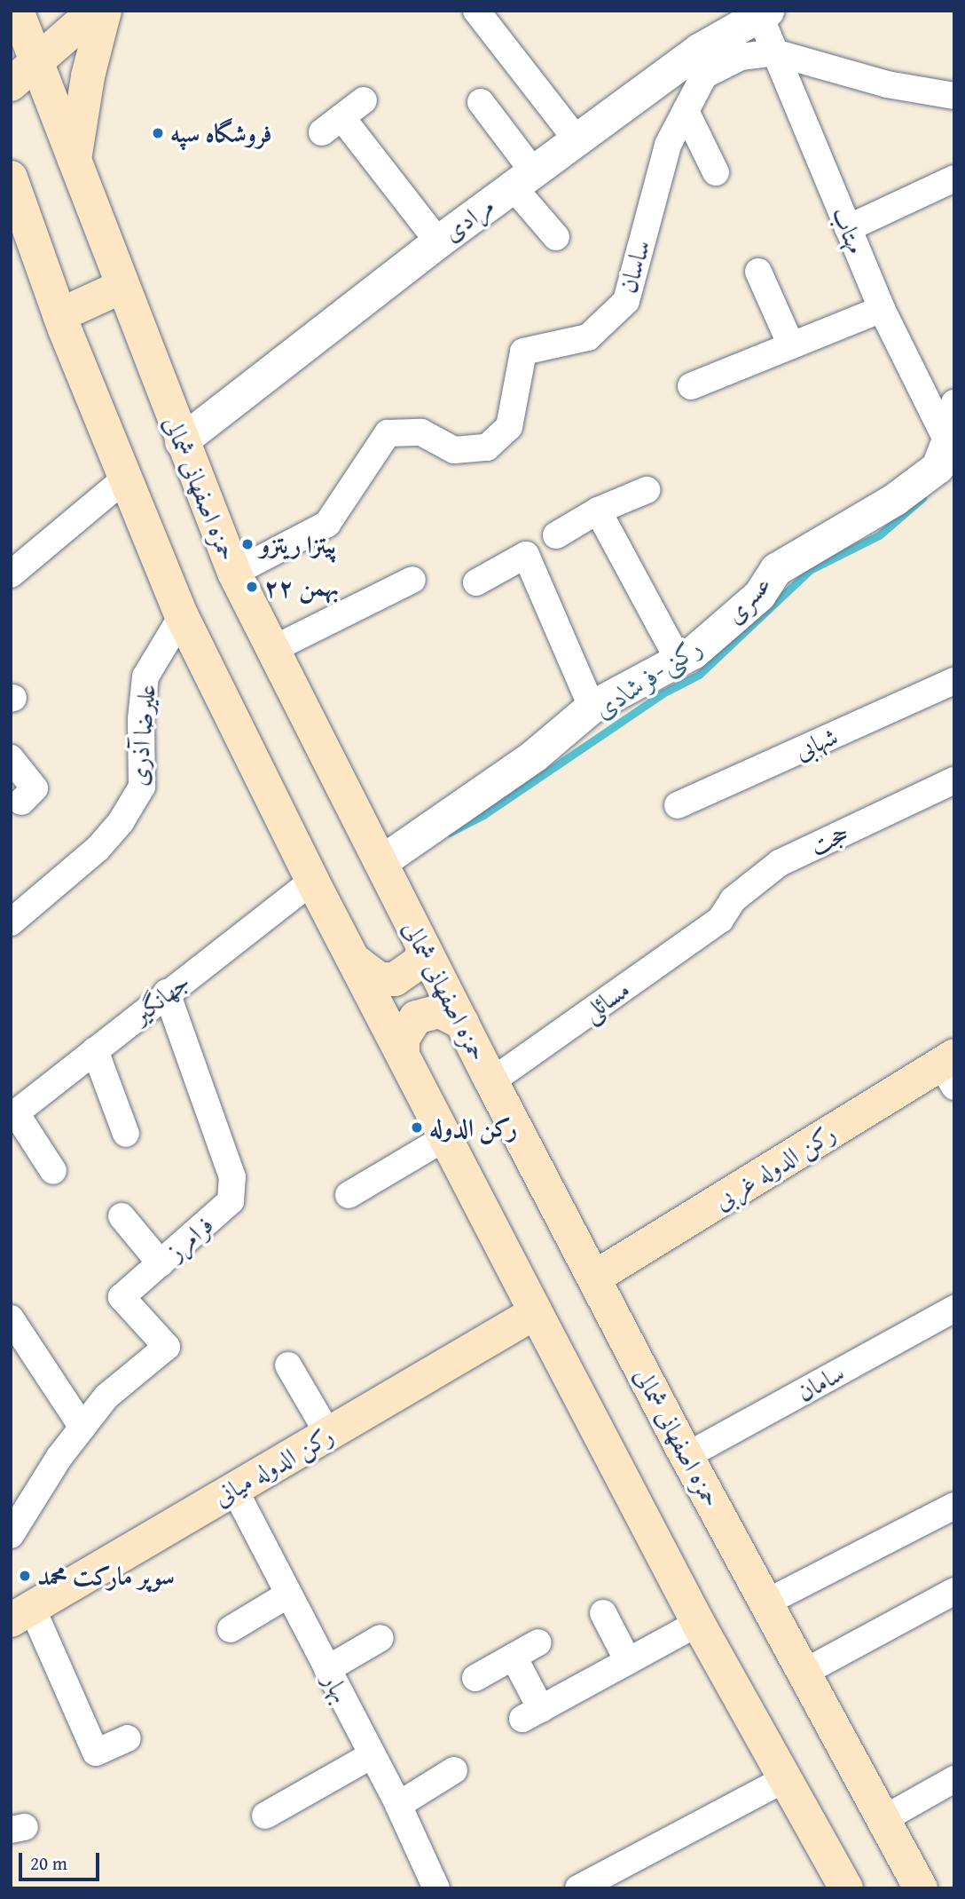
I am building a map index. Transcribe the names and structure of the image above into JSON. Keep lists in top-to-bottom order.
{
  "streets": {
    "main road": ["حمزه اصفهانی شمالی", "رکن الدوله غربی", "رکن الدوله میانی"],
    "street": [
      "مرادی",
      "مهتاب",
      "ساسان",
      "عسری",
      "علیرضا آذری",
      "شهابی",
      "حجت",
      "جهانگیر",
      "مسائلی",
      "فرامرز",
      "سامان",
      "بهار"
    ]
  },
  "crossings": [
    ["مرادی", "مهتاب"],
    ["مرادی", "حمزه اصفهانی شمالی"],
    ["مهتاب", "ساسان"],
    ["مهتاب", "عسری"],
    ["ساسان", "حمزه اصفهانی شمالی"],
    ["حمزه اصفهانی شمالی", "عسری"],
    ["حمزه اصفهانی شمالی", "مسائلی"],
    ["حمزه اصفهانی شمالی", "رکن الدوله غربی"],
    ["حمزه اصفهانی شمالی", "سامان"],
    ["حجت", "مسائلی"],
    ["جهانگیر", "فرامرز"],
    ["رکن الدوله میانی", "بهار"]
  ],
  "water": ["رکنی-فرشادی"],
  "places": [
    "فروشگاه سپه",
    "پیتزا ریتزو",
    "۲۲ بهمن",
    "رکن الدوله",
    "سوپر مارکت محمد"
  ],
  "scale_bar": "20 m"
}
